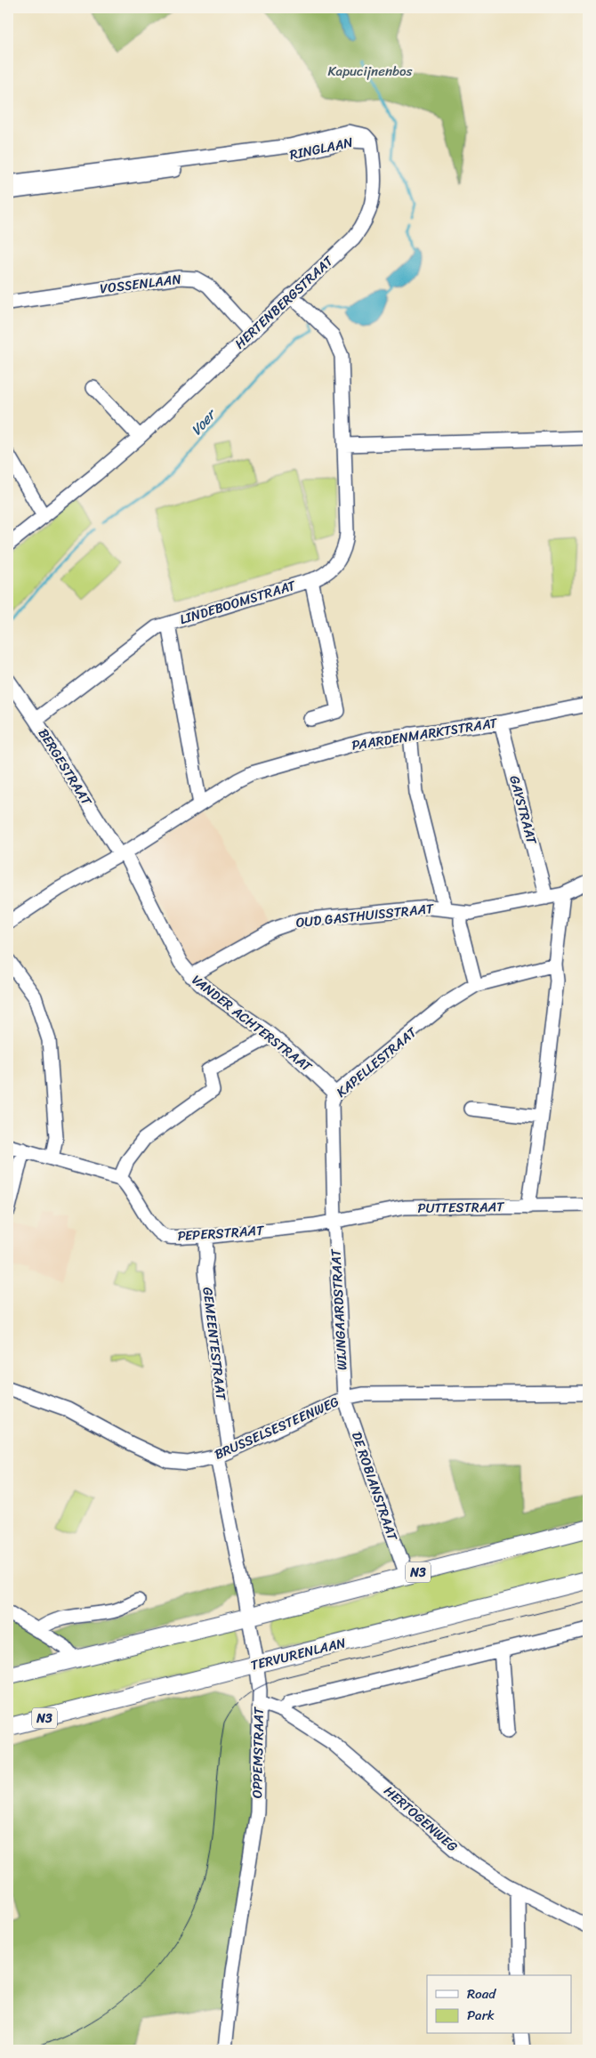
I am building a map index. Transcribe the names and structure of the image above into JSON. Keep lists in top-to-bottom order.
{
  "streets": {
    "main road": ["N3", "TERVURENLAAN"],
    "street": [
      "RINGLAAN",
      "VOSSENLAAN",
      "HERTENBERGSTRAAT",
      "LINDEBOOMSTRAAT",
      "PAARDENMARKTSTRAAT",
      "BERGESTRAAT",
      "GAYSTRAAT",
      "OUD GASTHUISSTRAAT",
      "VANDER ACHTERSTRAAT",
      "KAPELLESTRAAT",
      "PUTTESTRAAT",
      "PEPERSTRAAT",
      "WIJNGAARDSTRAAT",
      "GEMEENTESTRAAT",
      "BRUSSELSESTEENWEG",
      "DE ROBIANSTRAAT",
      "OPPEMSTRAAT",
      "HERTOGENWEG"
    ]
  },
  "crossings": [
    ["RINGLAAN", "HERTENBERGSTRAAT"],
    ["VOSSENLAAN", "HERTENBERGSTRAAT"],
    ["HERTENBERGSTRAAT", "LINDEBOOMSTRAAT"],
    ["LINDEBOOMSTRAAT", "PAARDENMARKTSTRAAT"],
    ["PAARDENMARKTSTRAAT", "BERGESTRAAT"],
    ["PAARDENMARKTSTRAAT", "GAYSTRAAT"],
    ["PAARDENMARKTSTRAAT", "VANDER ACHTERSTRAAT"],
    ["BERGESTRAAT", "VANDER ACHTERSTRAAT"],
    ["OUD GASTHUISSTRAAT", "VANDER ACHTERSTRAAT"],
    ["VANDER ACHTERSTRAAT", "KAPELLESTRAAT"],
    ["KAPELLESTRAAT", "PUTTESTRAAT"],
    ["KAPELLESTRAAT", "PEPERSTRAAT"],
    ["KAPELLESTRAAT", "WIJNGAARDSTRAAT"],
    ["PUTTESTRAAT", "PEPERSTRAAT"],
    ["PUTTESTRAAT", "WIJNGAARDSTRAAT"],
    ["PEPERSTRAAT", "WIJNGAARDSTRAAT"],
    ["PEPERSTRAAT", "GEMEENTESTRAAT"],
    ["WIJNGAARDSTRAAT", "BRUSSELSESTEENWEG"],
    ["WIJNGAARDSTRAAT", "DE ROBIANSTRAAT"],
    ["GEMEENTESTRAAT", "BRUSSELSESTEENWEG"],
    ["BRUSSELSESTEENWEG", "DE ROBIANSTRAAT"],
    ["BRUSSELSESTEENWEG", "OPPEMSTRAAT"],
    ["DE ROBIANSTRAAT", "N3"],
    ["N3", "OPPEMSTRAAT"],
    ["TERVURENLAAN", "OPPEMSTRAAT"],
    ["OPPEMSTRAAT", "HERTOGENWEG"]
  ],
  "water": ["Voer"],
  "parks": ["Kapucijnenbos"],
  "legend": ["Road", "Park"]
}
